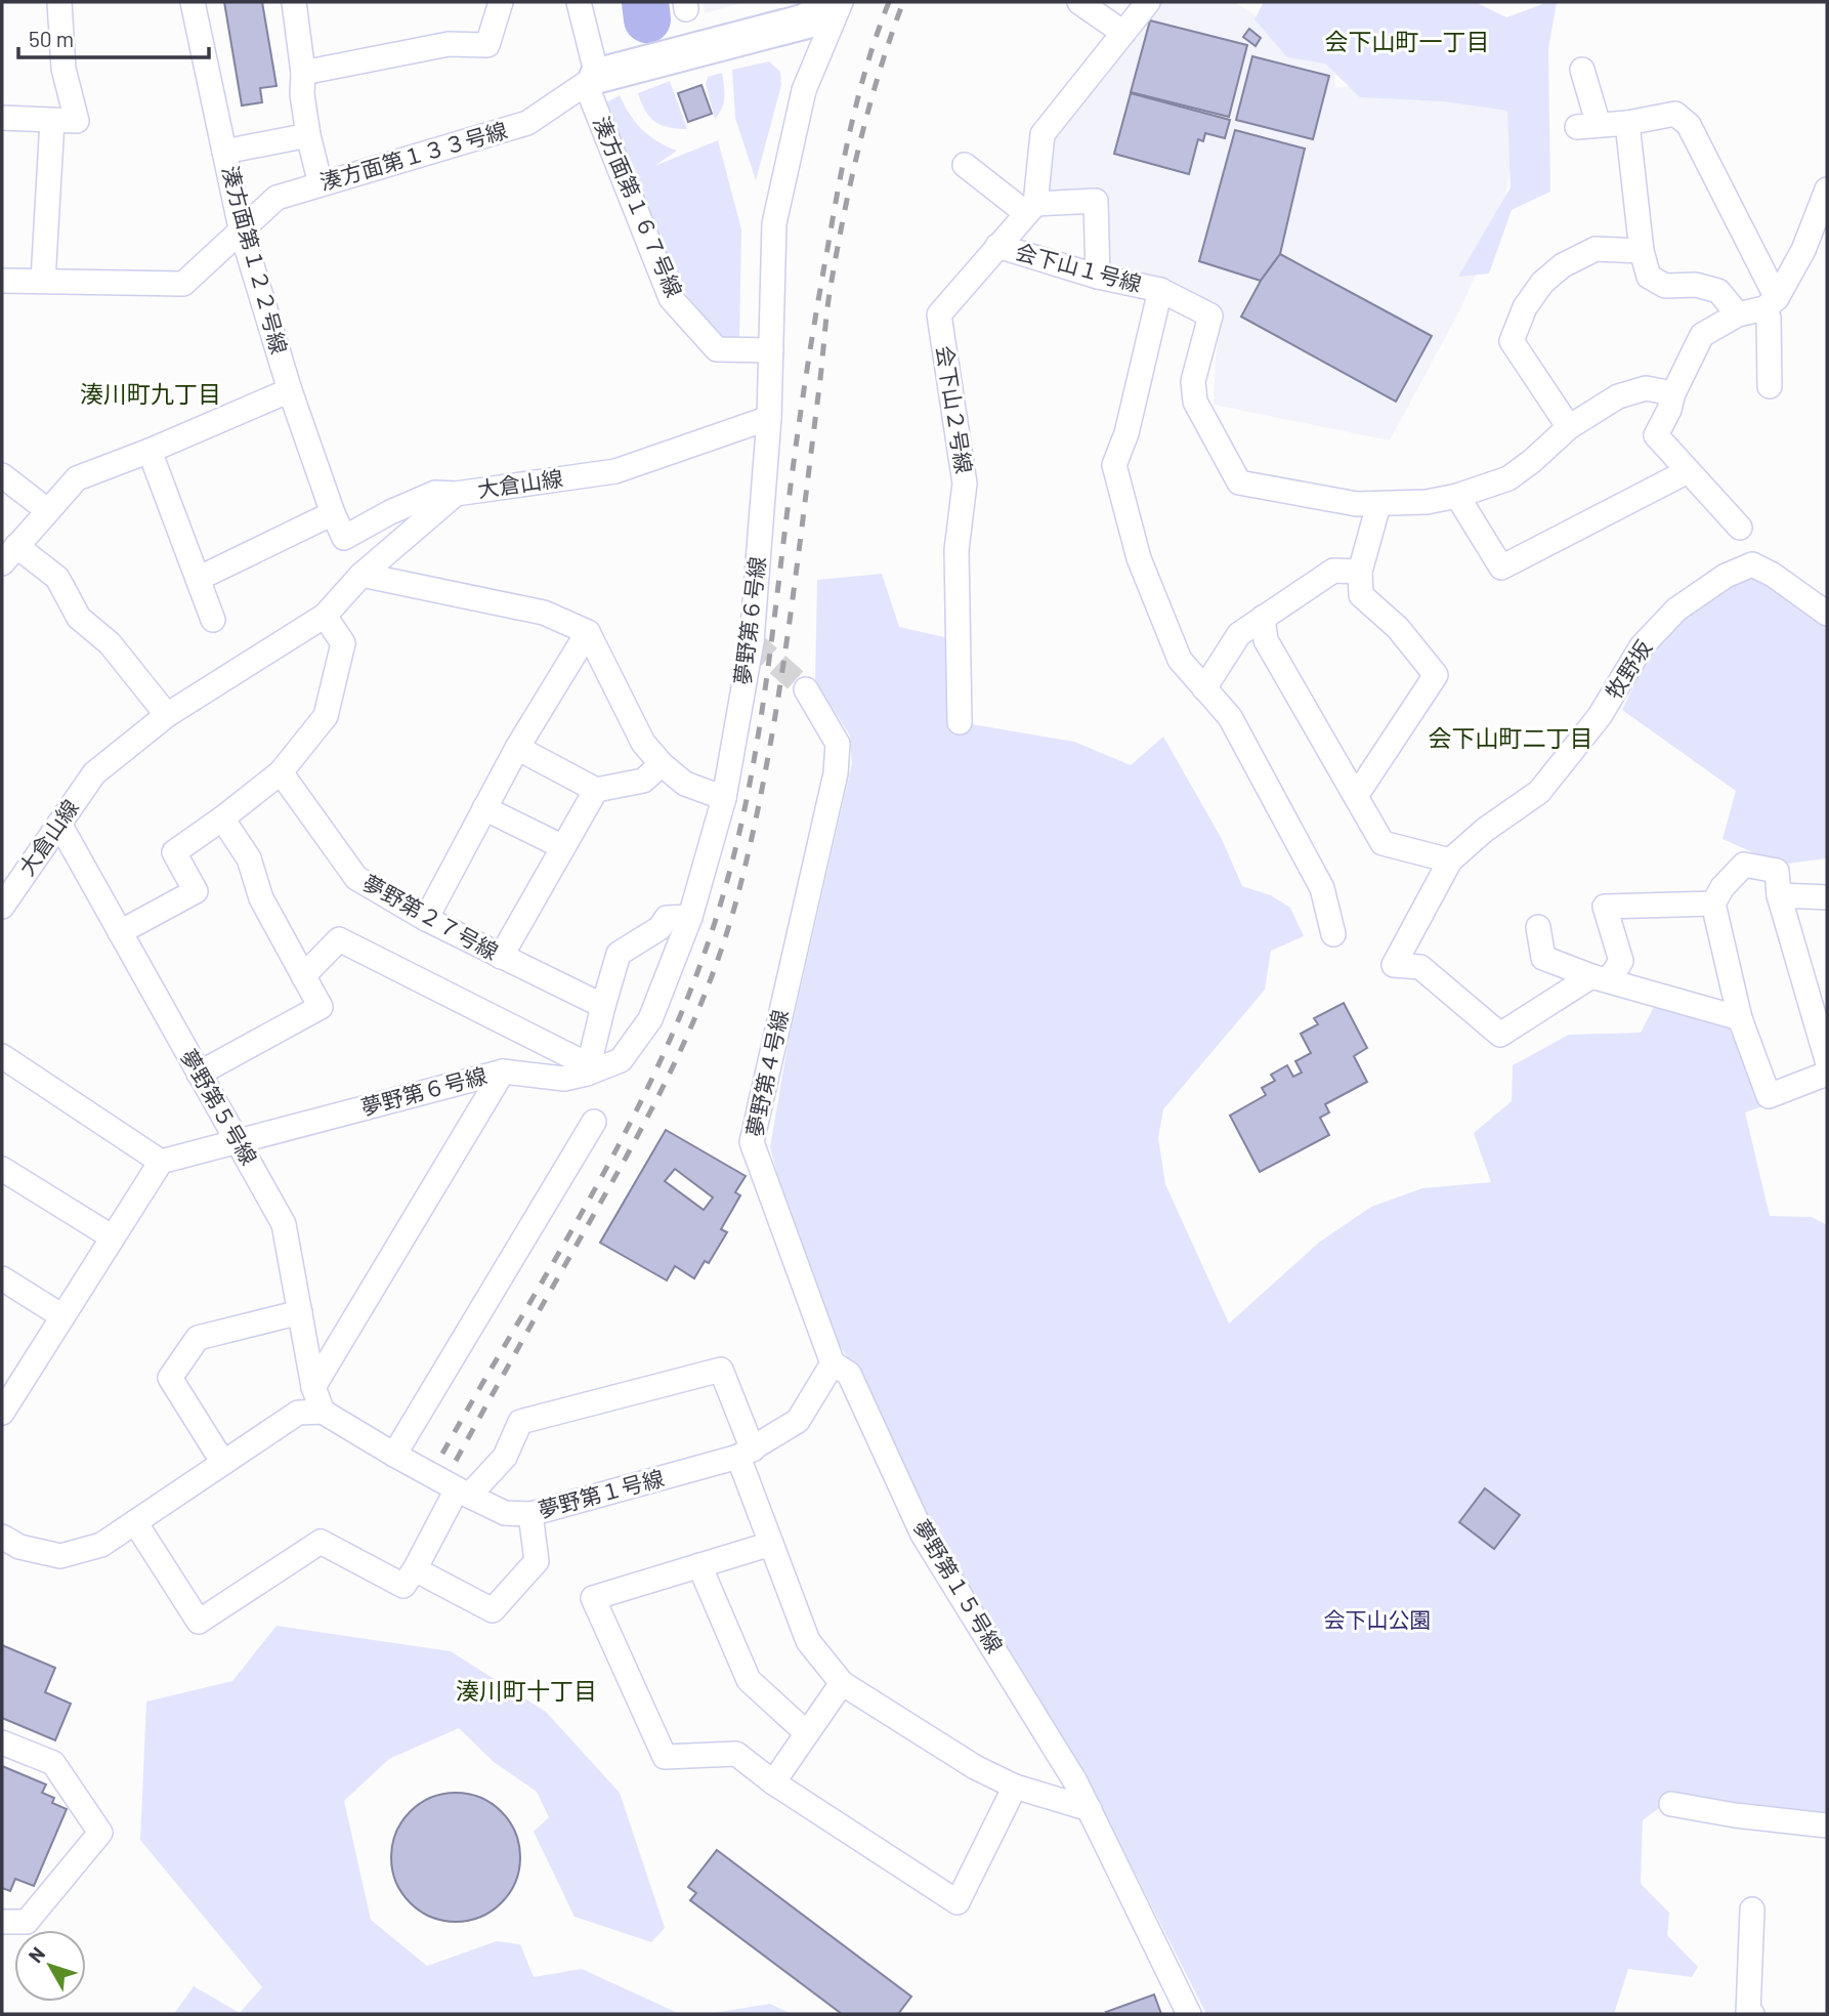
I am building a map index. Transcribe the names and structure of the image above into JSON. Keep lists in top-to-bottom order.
{
  "streets": {
    "street": [
      "湊方面第１３３号線",
      "湊方面第１６７号線",
      "湊方面第１２２号線",
      "会下山１号線",
      "会下山２号線",
      "大倉山線",
      "夢野第６号線",
      "牧野坂",
      "夢野第２７号線",
      "夢野第４号線",
      "夢野第５号線",
      "夢野第１号線",
      "夢野第１５号線"
    ]
  },
  "crossings": [
    ["湊方面第１３３号線", "湊方面第１６７号線"],
    ["湊方面第１３３号線", "湊方面第１２２号線"],
    ["会下山１号線", "会下山２号線"],
    ["大倉山線", "夢野第６号線"],
    ["大倉山線", "夢野第５号線"],
    ["夢野第６号線", "夢野第５号線"],
    ["夢野第４号線", "夢野第１５号線"],
    ["夢野第５号線", "夢野第１号線"]
  ],
  "districts": [
    "会下山町一丁目",
    "湊川町九丁目",
    "会下山町二丁目",
    "湊川町十丁目"
  ],
  "parks": ["会下山公園"],
  "scale_bar": "50 m",
  "north": "top left"
}
